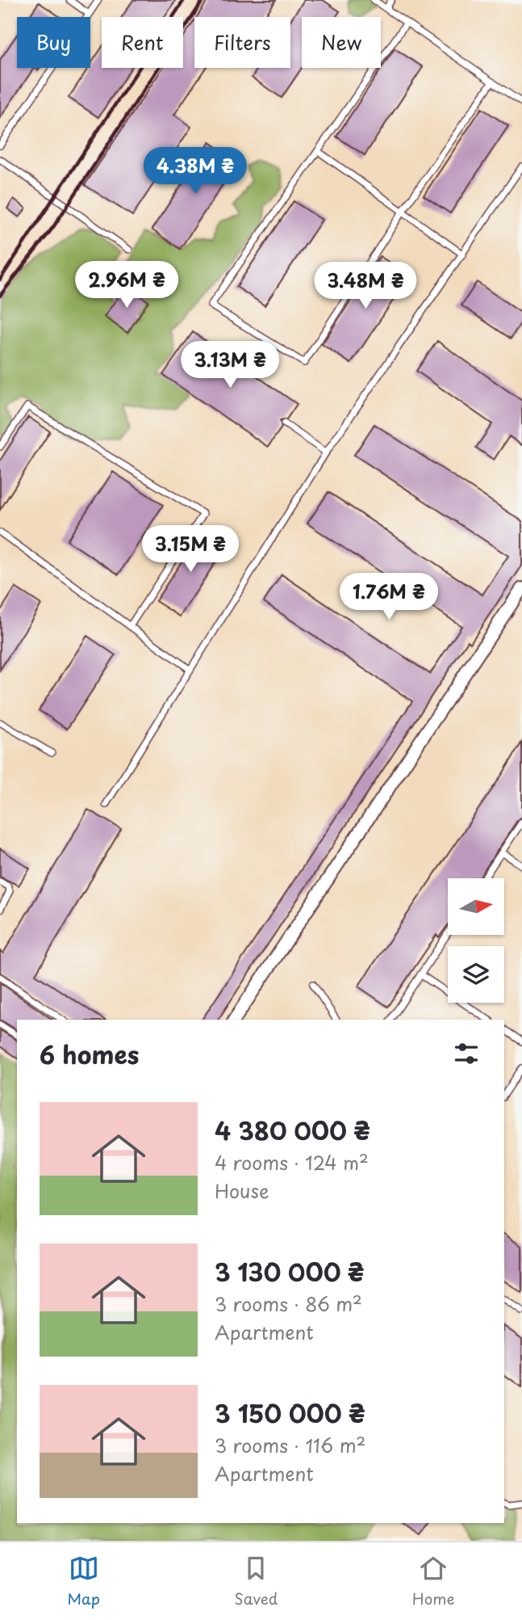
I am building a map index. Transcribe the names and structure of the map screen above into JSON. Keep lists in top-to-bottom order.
{
  "north": "right",
  "page": {
    "chip": [
      "Buy",
      "Rent",
      "Filters",
      "New"
    ],
    "price": [
      "4.38M ₴",
      "2.96M ₴",
      "3.48M ₴",
      "3.13M ₴",
      "3.15M ₴",
      "1.76M ₴"
    ],
    "heading": "6 homes",
    "list": [
      {
        "name": "4 380 000 ₴",
        "note": "4 rooms · 124 m² · House"
      },
      {
        "name": "3 130 000 ₴",
        "note": "3 rooms · 86 m² · Apartment"
      },
      {
        "name": "3 150 000 ₴",
        "note": "3 rooms · 116 m² · Apartment"
      }
    ],
    "tabs": ["Map", "Saved", "Home"]
  }
}
